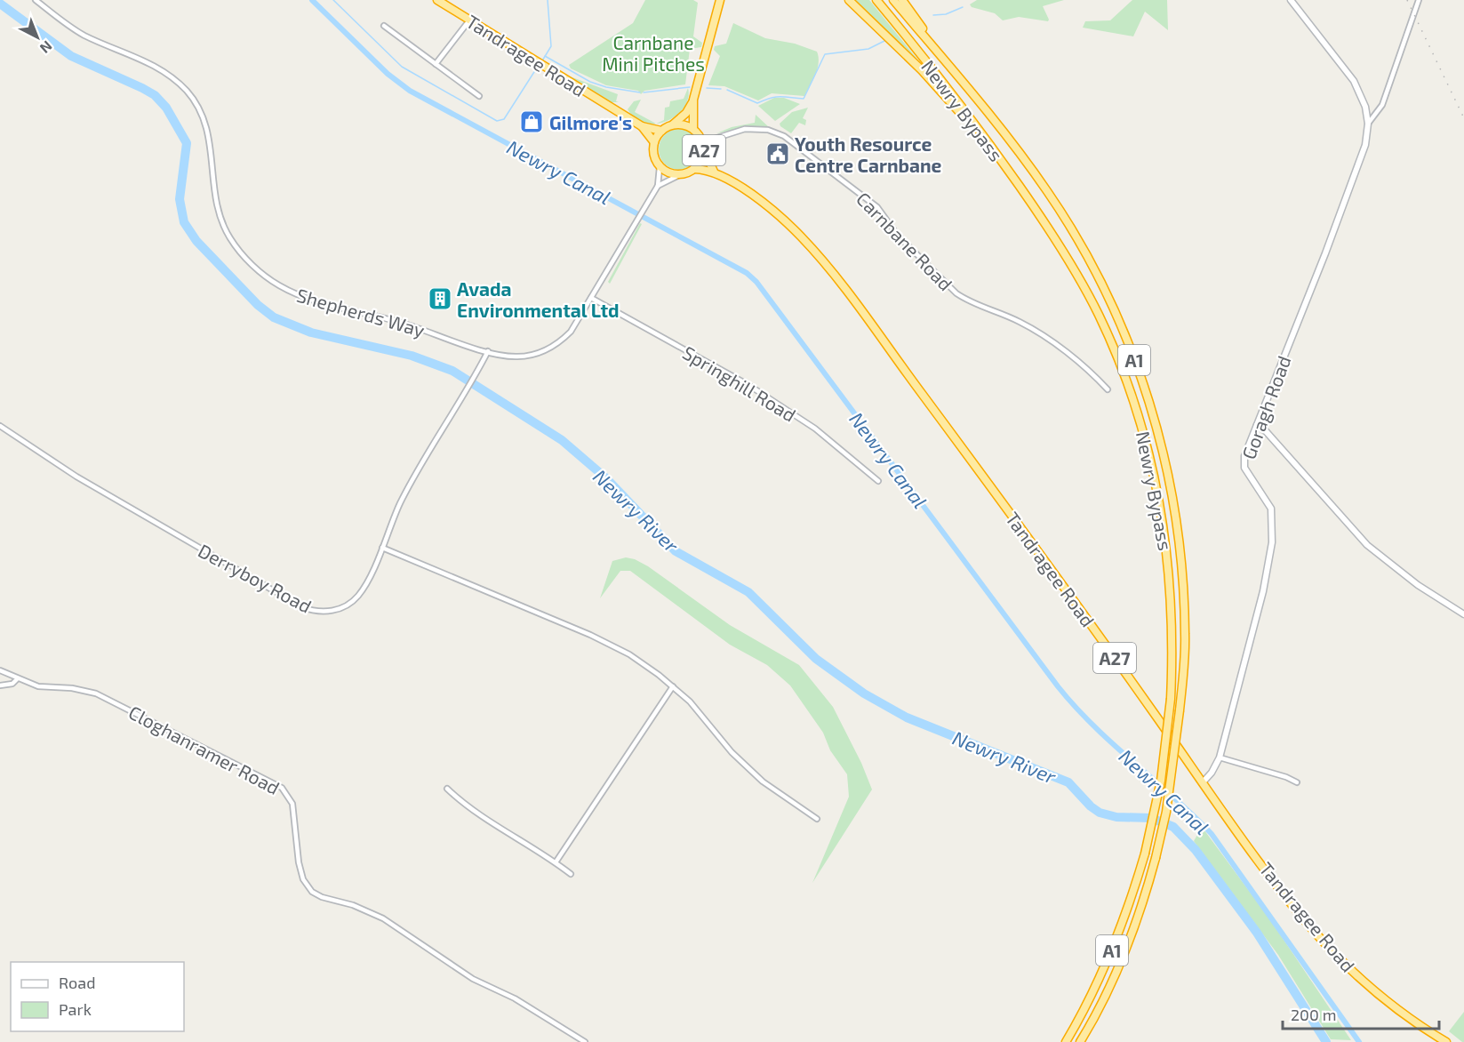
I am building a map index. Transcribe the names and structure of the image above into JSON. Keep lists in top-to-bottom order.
{
  "streets": {
    "highway": [
      "Tandragee Road",
      "Newry Bypass",
      "A27",
      "A1"
    ],
    "street": [
      "Carnbane Road",
      "Shepherds Way",
      "Springhill Road",
      "Goragh Road",
      "Derryboy Road",
      "Cloghanramer Road"
    ]
  },
  "crossings": [
    ["Tandragee Road", "A27"],
    ["Tandragee Road", "Carnbane Road"],
    ["Tandragee Road", "Shepherds Way"],
    ["Tandragee Road", "Goragh Road"],
    ["A27", "Carnbane Road"],
    ["A27", "Shepherds Way"],
    ["Carnbane Road", "Shepherds Way"],
    ["Shepherds Way", "Springhill Road"],
    ["Shepherds Way", "Derryboy Road"]
  ],
  "water": ["Newry Canal", "Newry River"],
  "parks": ["Carnbane Mini Pitches"],
  "places": {
    "shop": ["Gilmore's"],
    "public building": ["Youth Resource Centre Carnbane"],
    "building": ["Avada Environmental Ltd"]
  },
  "legend": ["Road", "Park"],
  "scale_bar": "200 m",
  "north": "bottom right"
}
